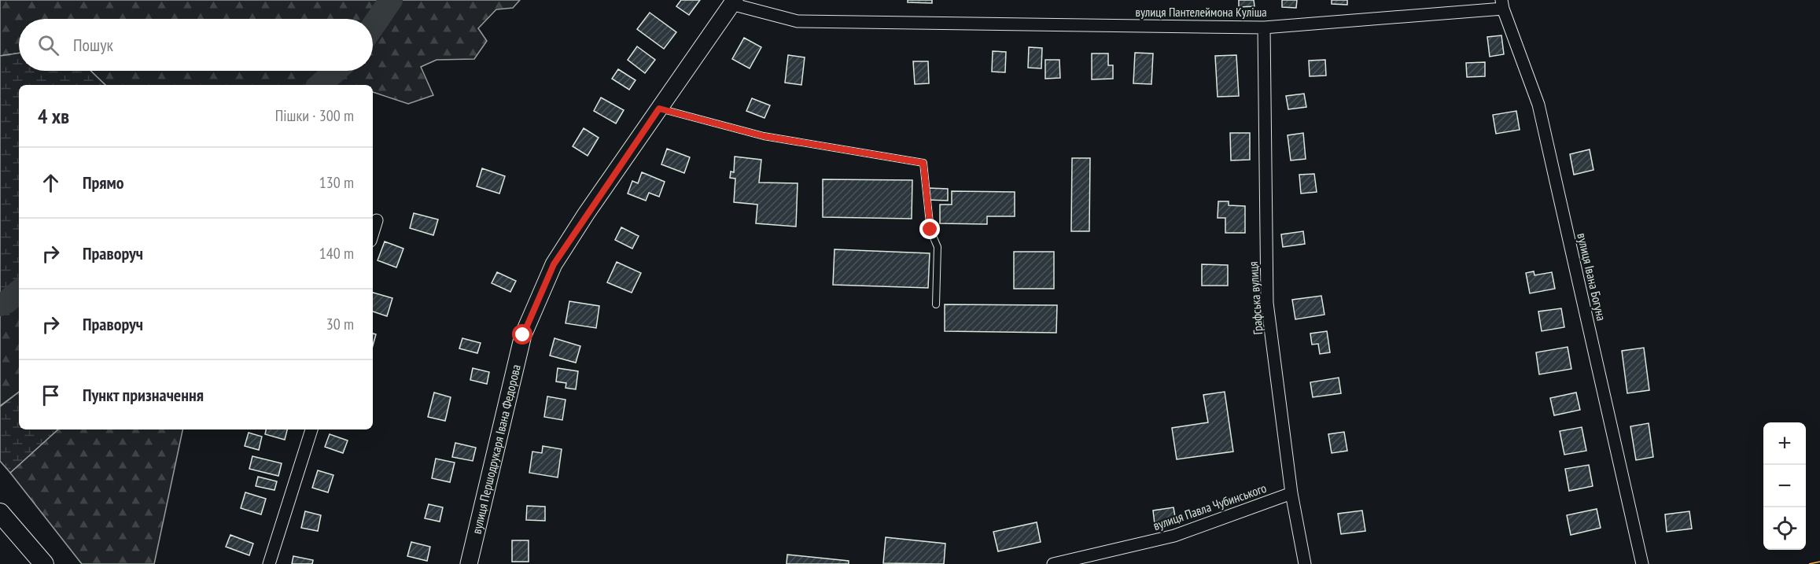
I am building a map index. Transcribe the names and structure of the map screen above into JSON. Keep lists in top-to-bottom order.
{
  "streets": {
    "street": [
      "вулиця Пантелеймона Куліша",
      "вулиця Івана Богуна",
      "Графська вулиця",
      "вулиця Першодрукаря Івана Федорова",
      "вулиця Павла Чубинського"
    ]
  },
  "crossings": [
    ["вулиця Пантелеймона Куліша", "вулиця Івана Богуна"],
    ["вулиця Пантелеймона Куліша", "Графська вулиця"],
    ["вулиця Пантелеймона Куліша", "вулиця Першодрукаря Івана Федорова"],
    ["Графська вулиця", "вулиця Павла Чубинського"]
  ],
  "page": {
    "search": "Пошук",
    "heading": ["4 хв", "Пішки · 300 m"],
    "list": [
      ["Прямо", "130 m"],
      ["Праворуч", "140 m"],
      ["Праворуч", "30 m"],
      "Пункт призначення"
    ],
    "map_buttons": ["+", "−"]
  }
}
